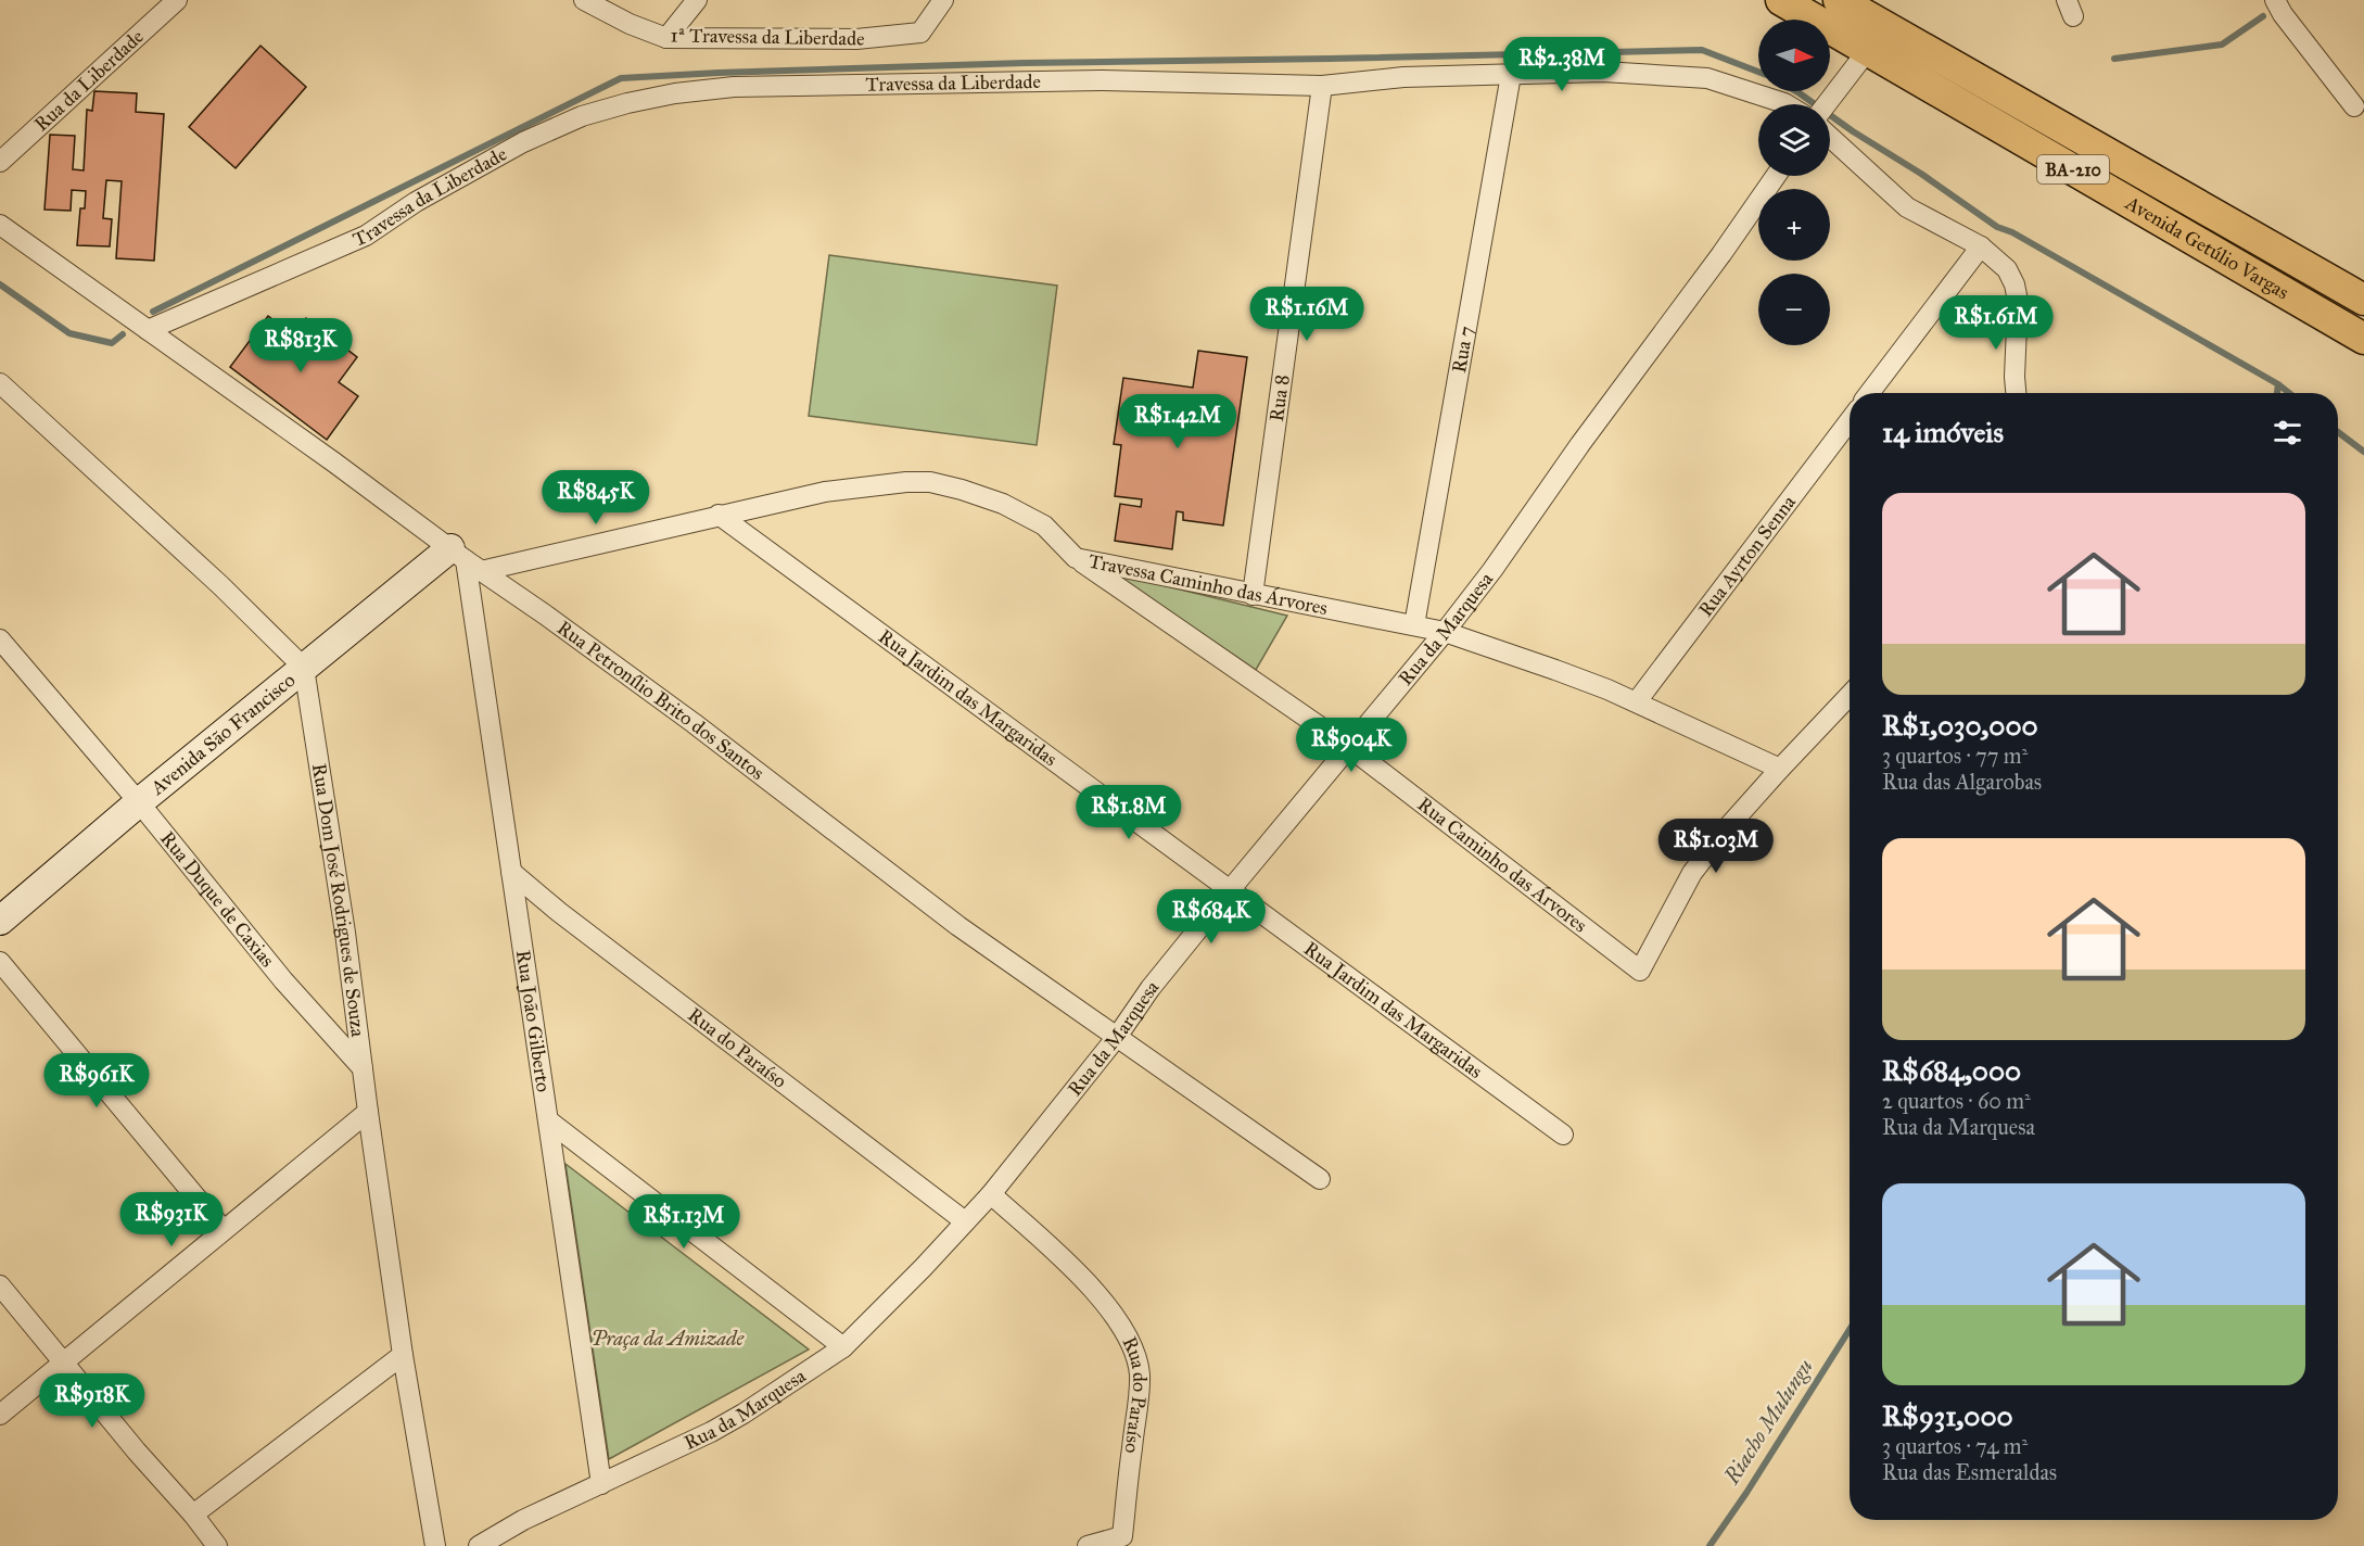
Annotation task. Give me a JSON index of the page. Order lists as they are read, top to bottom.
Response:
{
  "streets": {
    "main road": ["BA-210", "Avenida Getúlio Vargas"],
    "street": [
      "1ª Travessa da Liberdade",
      "Rua da Liberdade",
      "Travessa da Liberdade",
      "Rua 7",
      "Rua 8",
      "Rua Ayrton Senna",
      "Travessa Caminho das Árvores",
      "Rua da Marquesa",
      "Rua Jardim das Margaridas",
      "Rua Petronílio Brito dos Santos",
      "Avenida São Francisco",
      "Rua Caminho das Árvores",
      "Rua Duque de Caxias",
      "Rua Dom José Rodrigues de Souza",
      "Rua João Gilberto",
      "Rua do Paraíso"
    ]
  },
  "crossings": [
    ["Travessa da Liberdade", "Rua 7"],
    ["Travessa da Liberdade", "Rua 8"],
    ["Travessa da Liberdade", "Rua Petronílio Brito dos Santos"],
    ["Rua 7", "Travessa Caminho das Árvores"],
    ["Rua 8", "Travessa Caminho das Árvores"],
    ["Rua Ayrton Senna", "Travessa Caminho das Árvores"],
    ["Travessa Caminho das Árvores", "Rua da Marquesa"],
    ["Travessa Caminho das Árvores", "Rua Jardim das Margaridas"],
    ["Travessa Caminho das Árvores", "Rua Petronílio Brito dos Santos"],
    ["Travessa Caminho das Árvores", "Avenida São Francisco"],
    ["Travessa Caminho das Árvores", "Rua Caminho das Árvores"],
    ["Travessa Caminho das Árvores", "Rua João Gilberto"],
    ["Rua da Marquesa", "Rua Jardim das Margaridas"],
    ["Rua da Marquesa", "Rua Petronílio Brito dos Santos"],
    ["Rua da Marquesa", "Rua Caminho das Árvores"],
    ["Rua da Marquesa", "Rua João Gilberto"],
    ["Rua da Marquesa", "Rua do Paraíso"],
    ["Rua Petronílio Brito dos Santos", "Avenida São Francisco"],
    ["Rua Petronílio Brito dos Santos", "Rua João Gilberto"],
    ["Avenida São Francisco", "Rua Duque de Caxias"],
    ["Avenida São Francisco", "Rua Dom José Rodrigues de Souza"],
    ["Avenida São Francisco", "Rua João Gilberto"],
    ["Rua Duque de Caxias", "Rua Dom José Rodrigues de Souza"],
    ["Rua João Gilberto", "Rua do Paraíso"]
  ],
  "water": ["Riacho Mulungu"],
  "parks": ["Praça da Amizade"],
  "north": "right",
  "page": {
    "map_buttons": ["+", "−"],
    "price": [
      "R$2.38M",
      "R$1.16M",
      "R$1.61M",
      "R$813K",
      "R$1.42M",
      "R$845K",
      "R$904K",
      "R$1.8M",
      "R$1.03M",
      "R$684K",
      "R$961K",
      "R$931K",
      "R$1.13M",
      "R$918K"
    ],
    "heading": "14 imóveis",
    "list": [
      {
        "name": "R$1,030,000",
        "note": "3 quartos · 77 m² · Rua das Algarobas"
      },
      {
        "name": "R$684,000",
        "note": "2 quartos · 60 m² · Rua da Marquesa"
      },
      {
        "name": "R$931,000",
        "note": "3 quartos · 74 m² · Rua das Esmeraldas"
      }
    ]
  }
}
